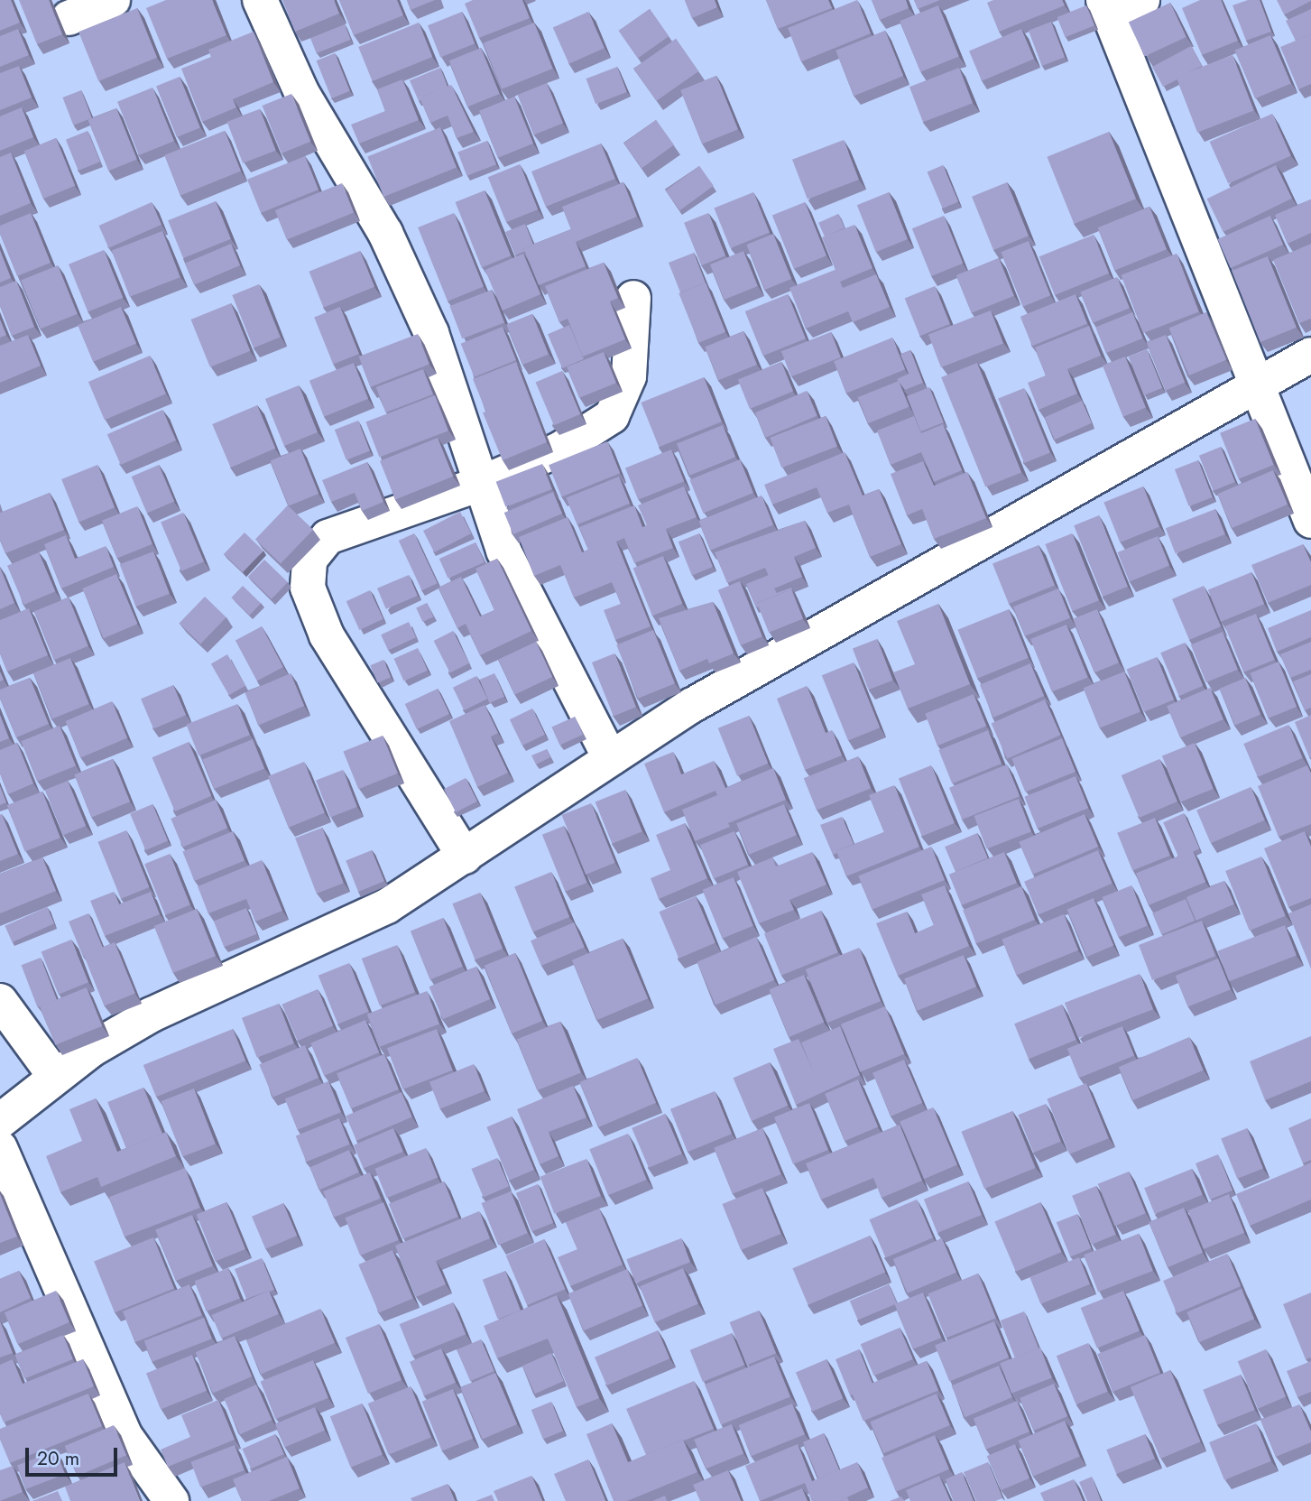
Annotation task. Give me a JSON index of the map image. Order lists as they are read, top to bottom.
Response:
{
  "scale_bar": "20 m"
}
